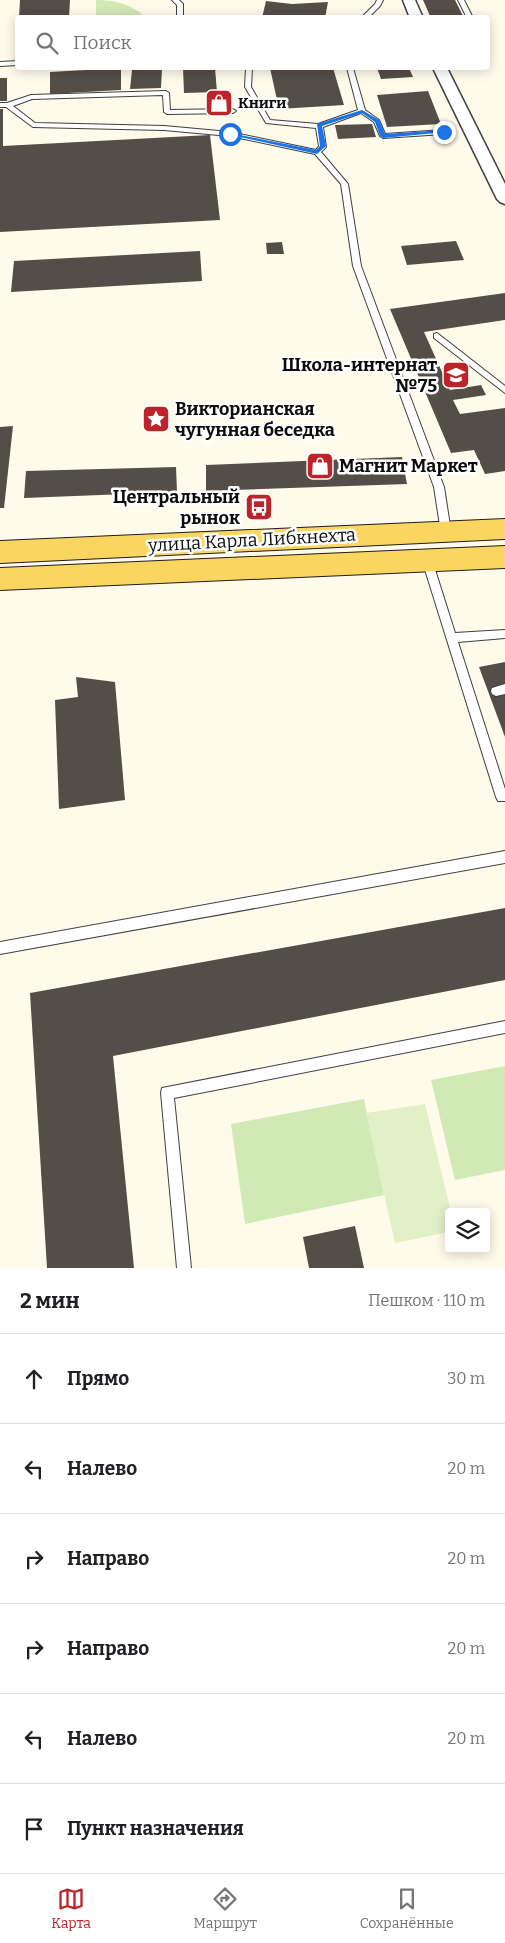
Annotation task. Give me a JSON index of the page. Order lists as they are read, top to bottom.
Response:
{
  "streets": {
    "main road": ["улица Карла Либкнехта"]
  },
  "places": {
    "shop": ["Книги", "Магнит Маркет"],
    "school or university": ["Школа-интернат №75"],
    "place": ["Викторианская чугунная беседка"],
    "bus stop": ["Центральный рынок"]
  },
  "page": {
    "search": "Поиск",
    "heading": ["2 мин", "Пешком · 110 m"],
    "list": [
      ["Прямо", "30 m"],
      ["Налево", "20 m"],
      ["Направо", "20 m"],
      ["Направо", "20 m"],
      ["Налево", "20 m"],
      "Пункт назначения"
    ],
    "nav": ["Карта", "Маршрут", "Сохранённые"]
  }
}
